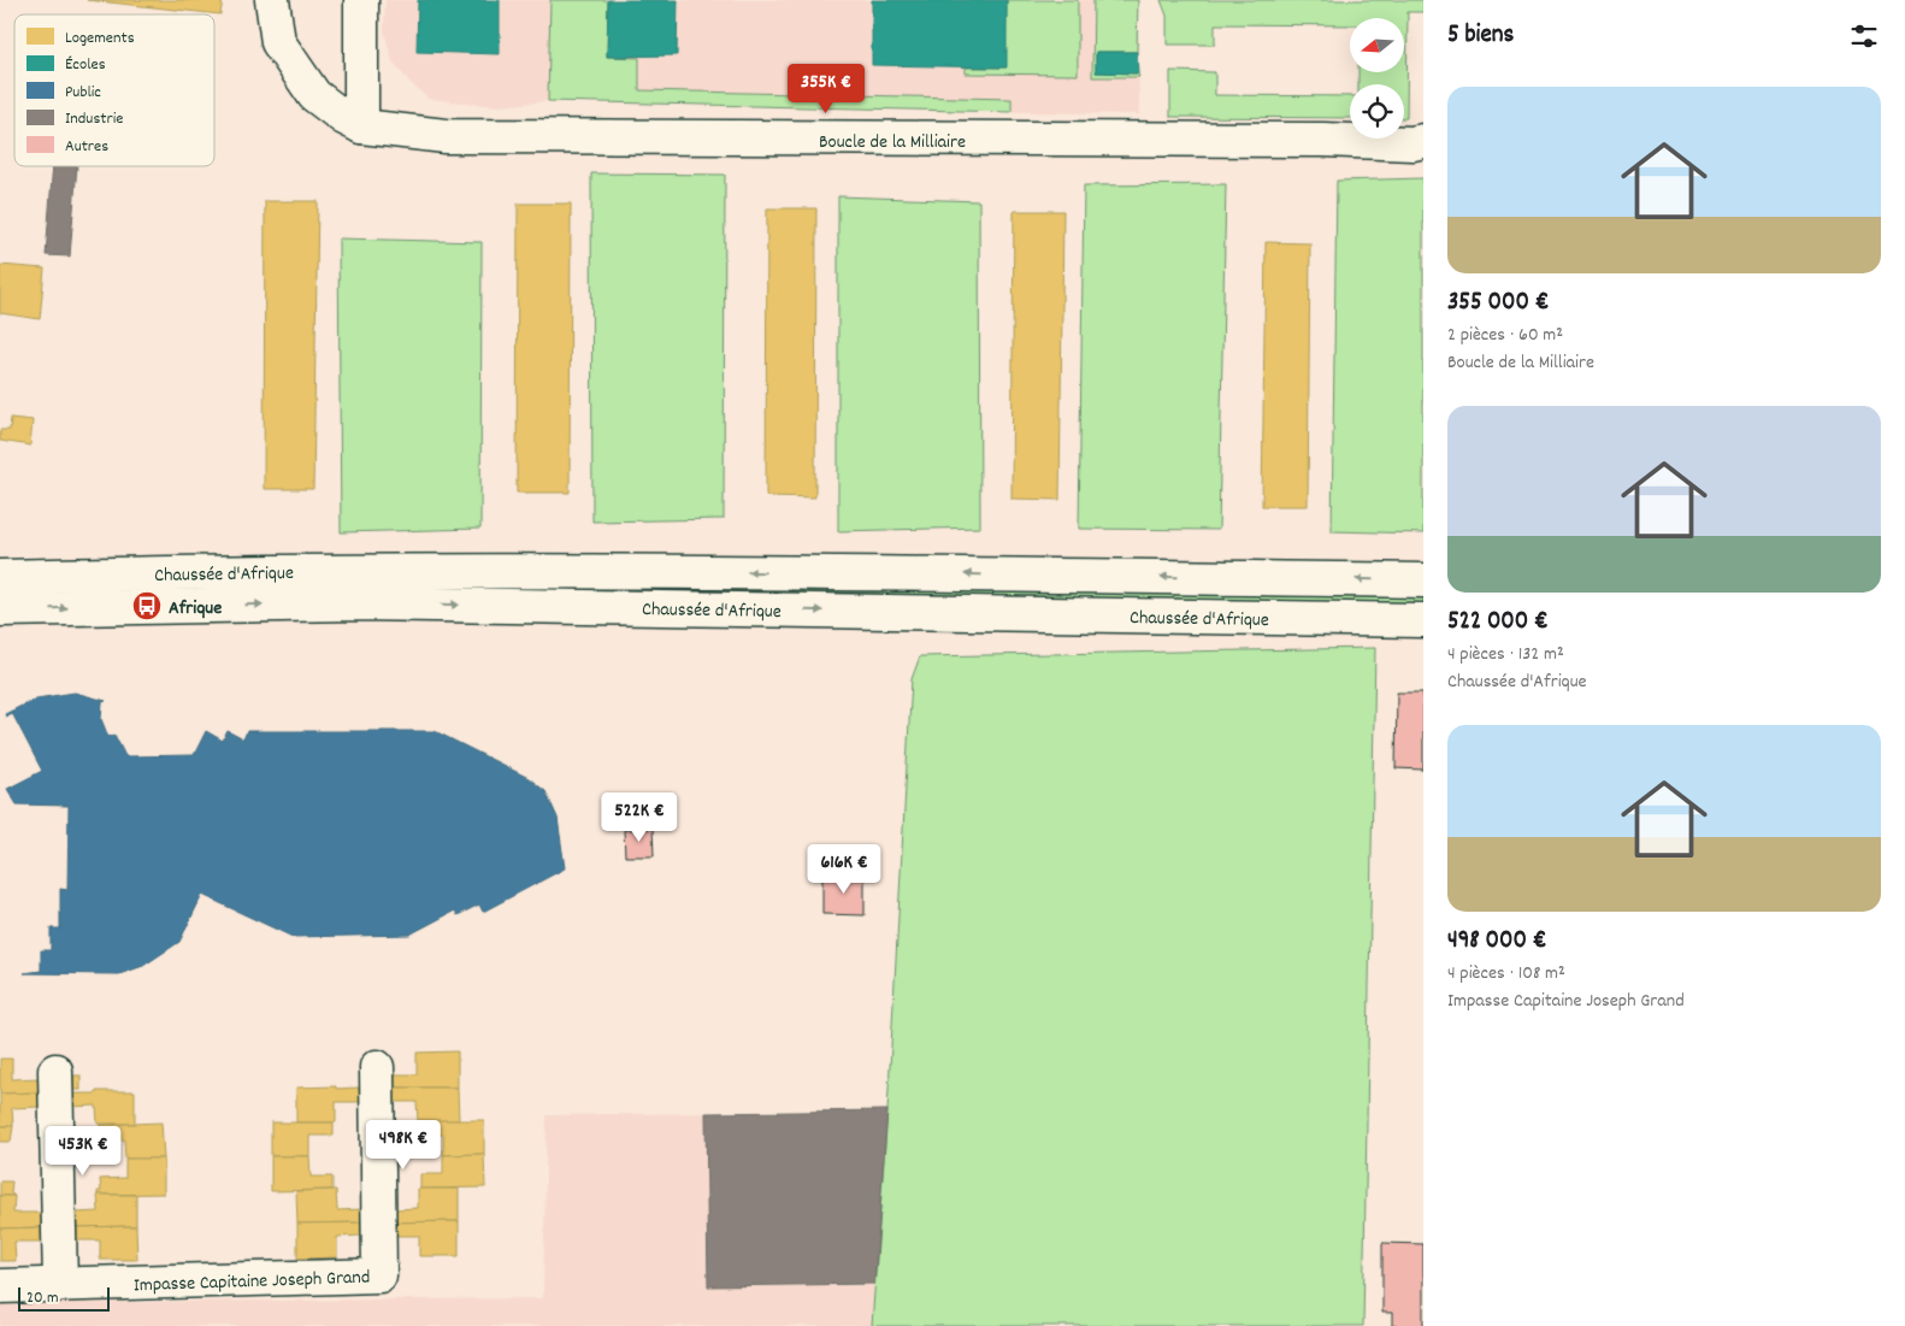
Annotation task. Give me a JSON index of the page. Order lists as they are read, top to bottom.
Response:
{
  "streets": {
    "main road": ["Boucle de la Milliaire", "Chaussée d'Afrique", "Impasse Capitaine Joseph Grand"]
  },
  "places": {
    "bus stop": ["Afrique"]
  },
  "legend": [
    "Logements",
    "Écoles",
    "Public",
    "Industrie",
    "Autres"
  ],
  "scale_bar": "20 m",
  "north": "left",
  "page": {
    "heading": "5 biens",
    "price": [
      "355K €",
      "522K €",
      "616K €",
      "498K €",
      "453K €"
    ],
    "list": [
      {
        "name": "355 000 €",
        "note": "2 pièces · 60 m² · Boucle de la Milliaire"
      },
      {
        "name": "522 000 €",
        "note": "4 pièces · 132 m² · Chaussée d'Afrique"
      },
      {
        "name": "498 000 €",
        "note": "4 pièces · 108 m² · Impasse Capitaine Joseph Grand"
      }
    ],
    "scale": "20 m"
  }
}
